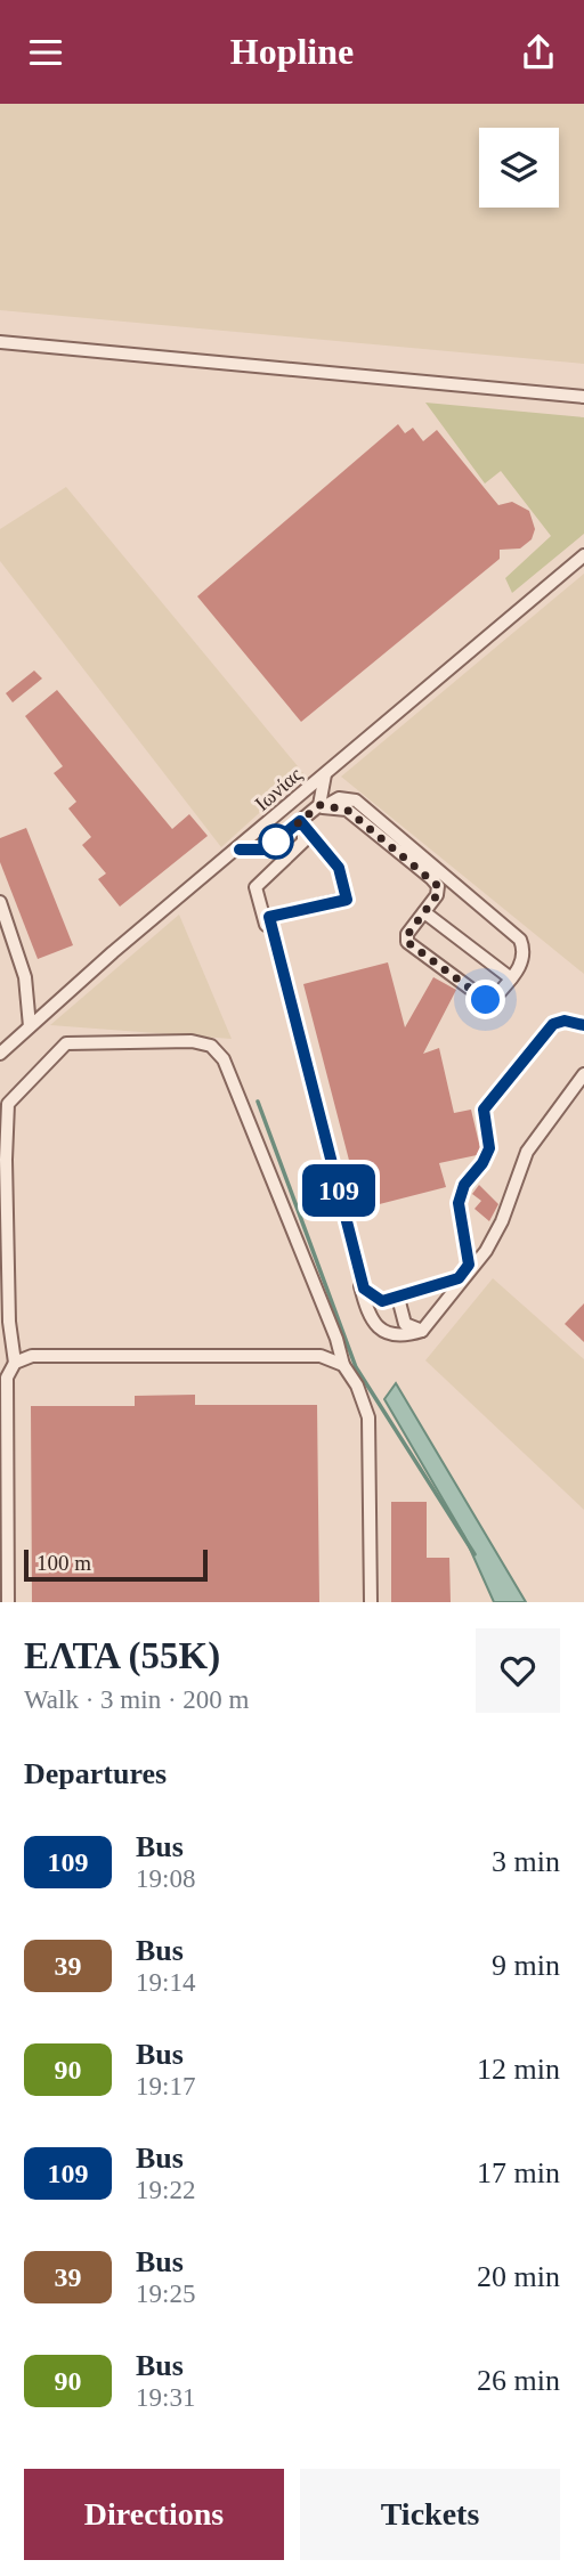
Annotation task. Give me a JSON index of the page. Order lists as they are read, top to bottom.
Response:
{
  "streets": {
    "street": ["Ιωνίας"]
  },
  "lines": ["bus line 109"],
  "scale_bar": "100 m",
  "page": {
    "header": "Hopline",
    "on_map": "109",
    "scale": "100 m",
    "heading": [
      ["ΕΛΤΑ (55Κ)", "Walk · 3 min · 200 m"],
      "Departures"
    ],
    "list": [
      {
        "mark": "109",
        "name": "Bus",
        "note": "19:08",
        "value": "3 min"
      },
      {
        "mark": "39",
        "name": "Bus",
        "note": "19:14",
        "value": "9 min"
      },
      {
        "mark": "90",
        "name": "Bus",
        "note": "19:17",
        "value": "12 min"
      },
      {
        "mark": "109",
        "name": "Bus",
        "note": "19:22",
        "value": "17 min"
      },
      {
        "mark": "39",
        "name": "Bus",
        "note": "19:25",
        "value": "20 min"
      },
      {
        "mark": "90",
        "name": "Bus",
        "note": "19:31",
        "value": "26 min"
      }
    ],
    "buttons": ["Directions", "Tickets"]
  }
}
